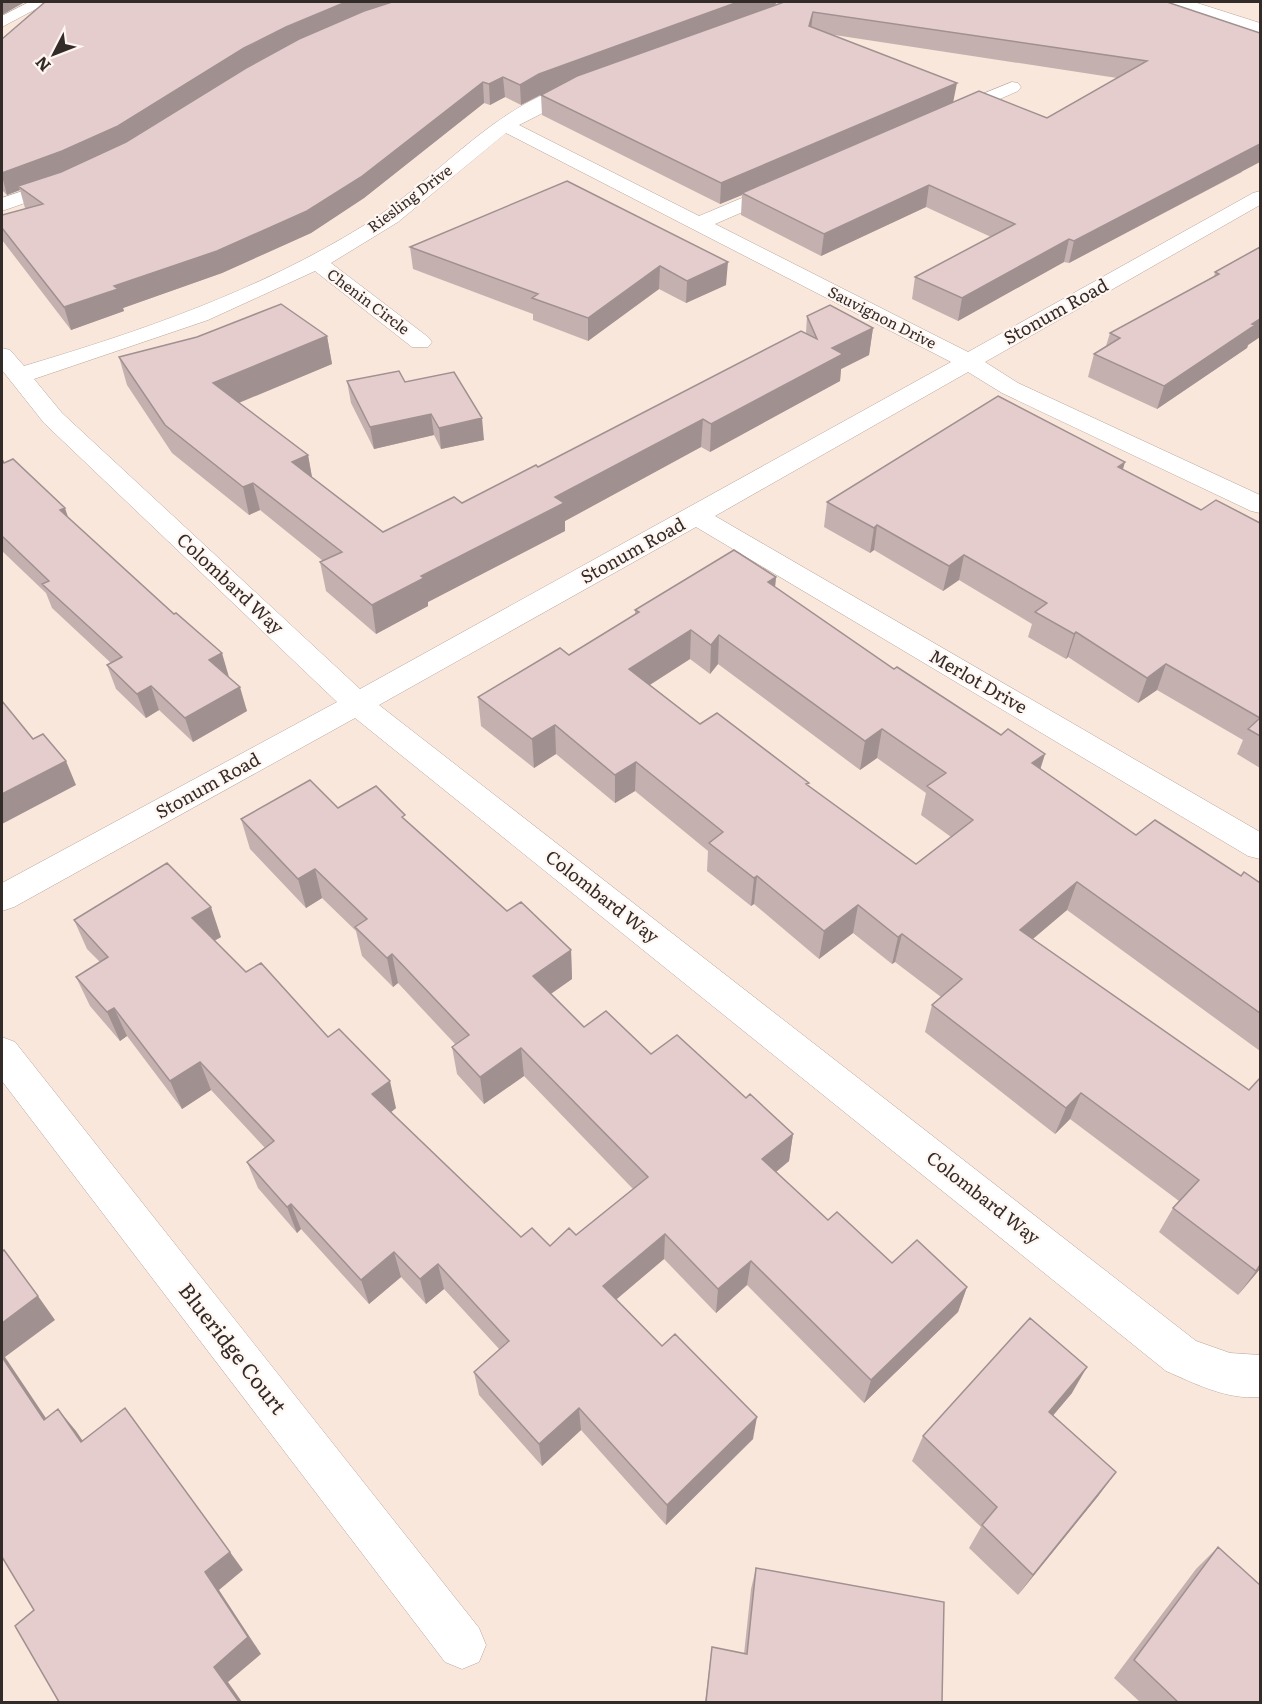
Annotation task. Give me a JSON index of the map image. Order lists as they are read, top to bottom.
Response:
{
  "streets": {
    "street": [
      "Riesling Drive",
      "Chenin Circle",
      "Stonum Road",
      "Sauvignon Drive",
      "Colombard Way",
      "Merlot Drive",
      "Blueridge Court"
    ]
  },
  "crossings": [
    ["Riesling Drive", "Chenin Circle"],
    ["Riesling Drive", "Sauvignon Drive"],
    ["Riesling Drive", "Colombard Way"],
    ["Stonum Road", "Sauvignon Drive"],
    ["Stonum Road", "Colombard Way"],
    ["Stonum Road", "Merlot Drive"]
  ],
  "north": "bottom left"
}
